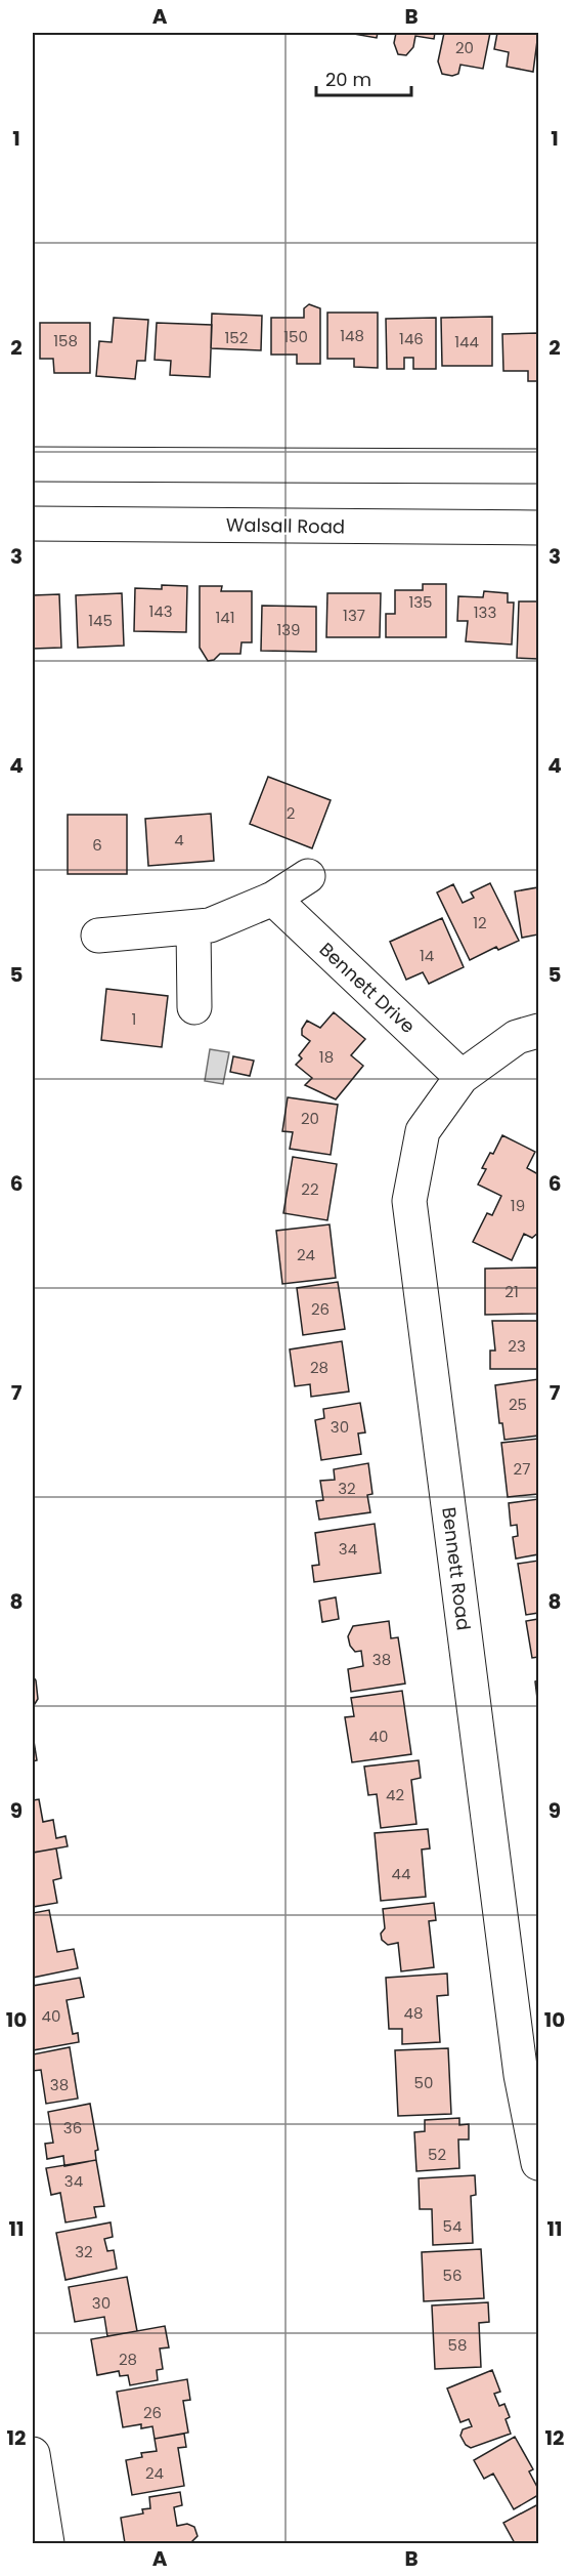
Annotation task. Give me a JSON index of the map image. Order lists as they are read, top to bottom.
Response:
{
  "streets": {
    "street": ["Walsall Road", "Bennett Drive", "Bennett Road"]
  },
  "crossings": [
    ["Bennett Drive", "Bennett Road"]
  ],
  "house_numbers": [
    "20",
    "148",
    "150",
    "152",
    "146",
    "158",
    "144",
    "135",
    "143",
    "133",
    "137",
    "141",
    "145",
    "139",
    "2",
    "4",
    "6",
    "12",
    "14",
    "1",
    "18",
    "20",
    "22",
    "19",
    "24",
    "21",
    "26",
    "23",
    "28",
    "25",
    "30",
    "27",
    "32",
    "34",
    "38",
    "40",
    "42",
    "44",
    "48",
    "40",
    "50",
    "38",
    "36",
    "52",
    "34",
    "54",
    "32",
    "56",
    "30",
    "58",
    "28",
    "26",
    "24"
  ],
  "scale_bar": "20 m",
  "grid": {
    "columns": ["A", "B"],
    "rows": [
      "1",
      "2",
      "3",
      "4",
      "5",
      "6",
      "7",
      "8",
      "9",
      "10",
      "11",
      "12"
    ]
  }
}
